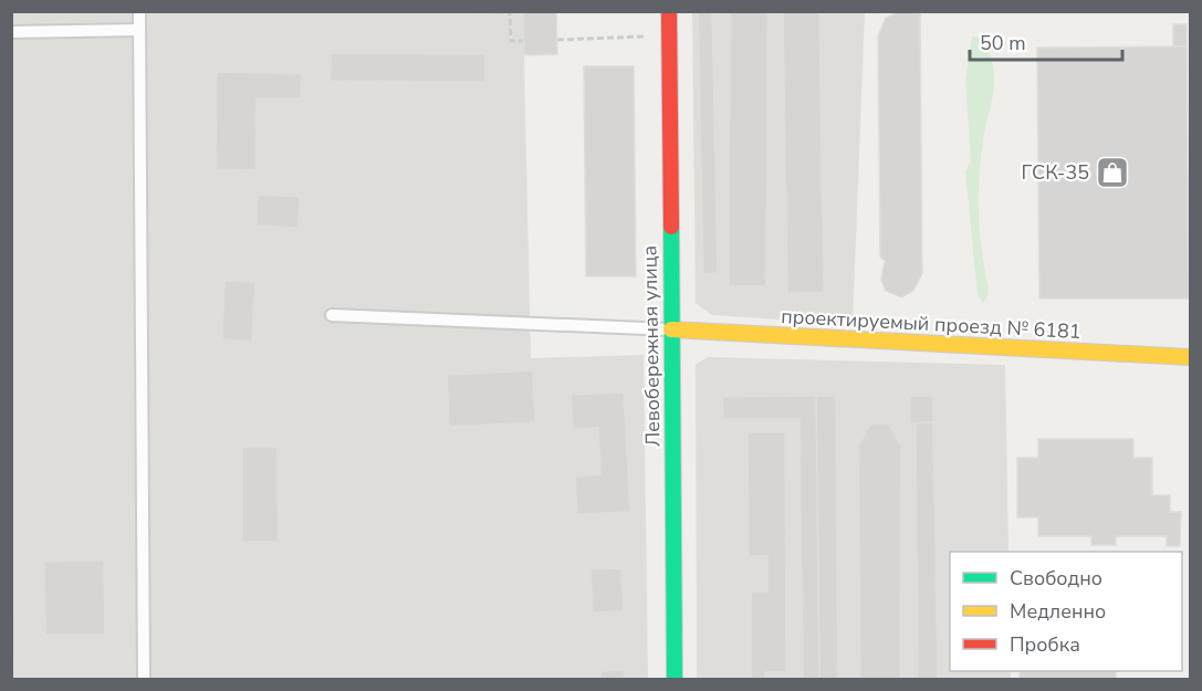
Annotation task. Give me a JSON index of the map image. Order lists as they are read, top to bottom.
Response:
{
  "streets": {
    "street": ["проектируемый проезд № 6181", "Левобережная улица"]
  },
  "crossings": [
    ["проектируемый проезд № 6181", "Левобережная улица"]
  ],
  "places": {
    "shop": ["ГСК-35"]
  },
  "legend": ["Свободно", "Медленно", "Пробка"],
  "scale_bar": "50 m"
}
